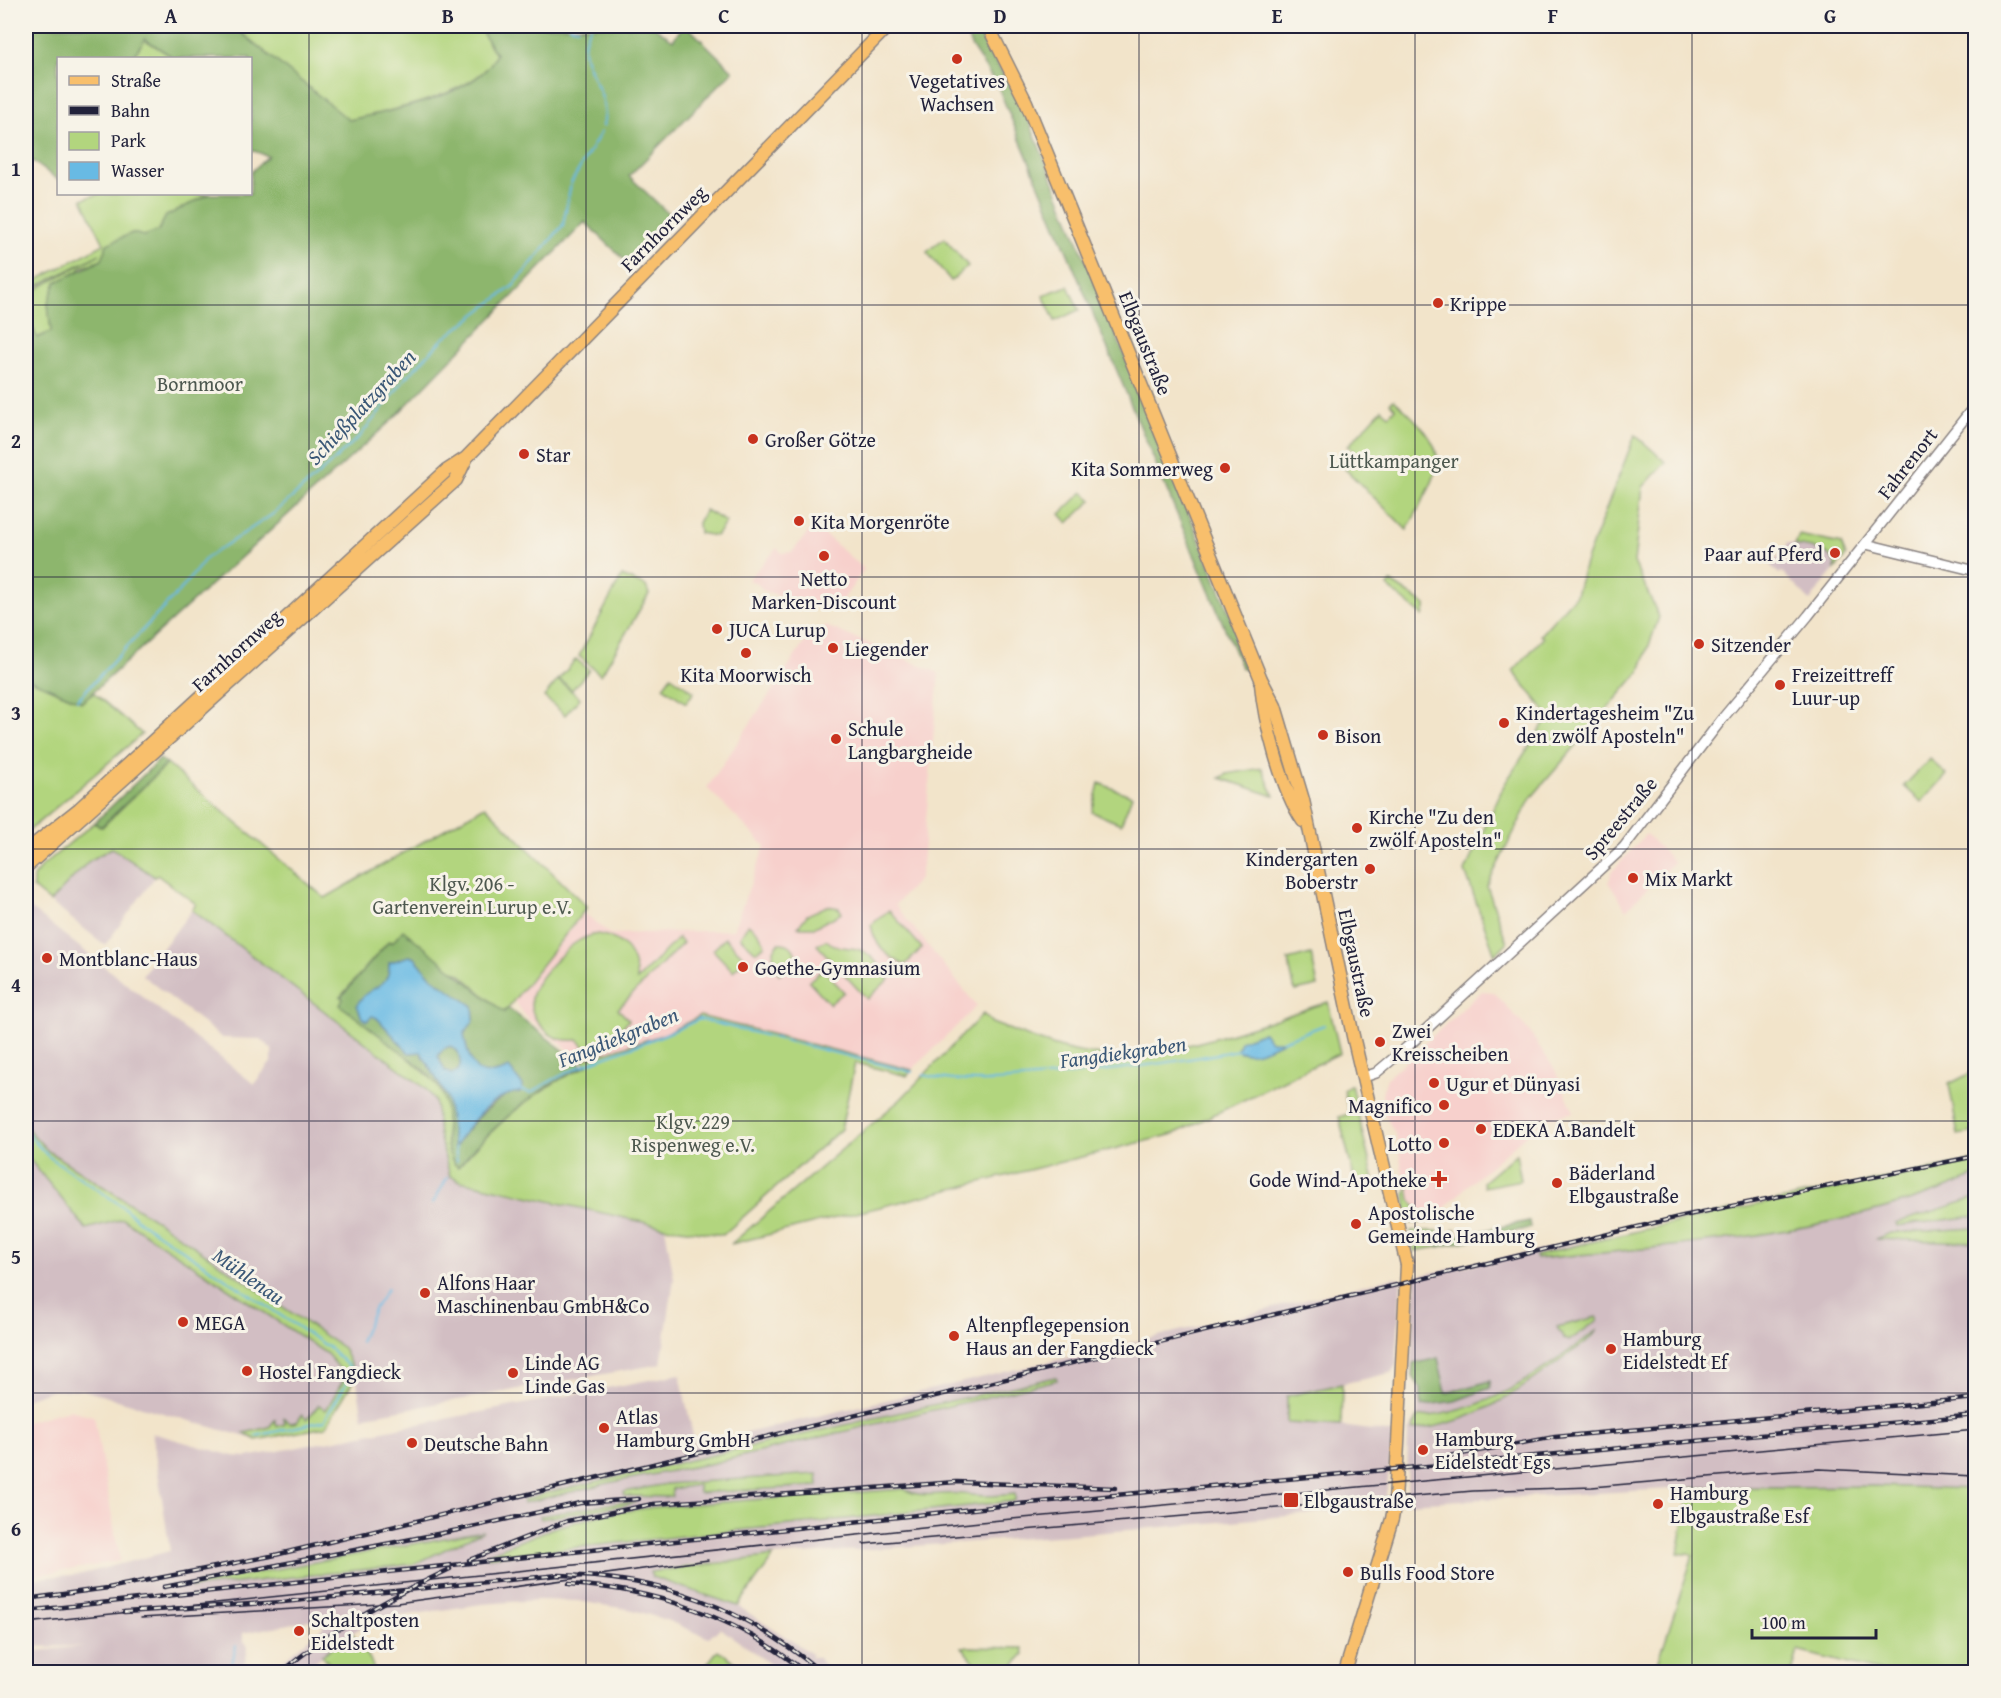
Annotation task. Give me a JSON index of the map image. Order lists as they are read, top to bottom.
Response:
{
  "streets": {
    "main road": ["Farnhornweg", "Elbgaustraße"],
    "street": ["Fahrenort", "Spreestraße"]
  },
  "crossings": [
    ["Elbgaustraße", "Spreestraße"],
    ["Fahrenort", "Spreestraße"]
  ],
  "water": ["Schießplatzgraben", "Fangdiekgraben", "Mühlenau"],
  "parks": [
    "Bornmoor",
    "Lüttkampanger",
    "Klgv. 206 - Gartenverein Lurup e.V.",
    "Klgv. 229 Rispenweg e.V."
  ],
  "places": {
    "other": [
      "Vegetatives Wachsen",
      "Krippe",
      "Großer Götze",
      "Star",
      "Kita Sommerweg",
      "Kita Morgenröte",
      "Paar auf Pferd",
      "Netto Marken-Discount",
      "JUCA Lurup",
      "Sitzender",
      "Liegender",
      "Kita Moorwisch",
      "Freizeittreff Luur-up",
      "Kindertagesheim \"Zu den zwölf Aposteln\"",
      "Bison",
      "Schule Langbargheide",
      "Kirche \"Zu den zwölf Aposteln\"",
      "Kindergarten Boberstr",
      "Mix Markt",
      "Montblanc-Haus",
      "Goethe-Gymnasium",
      "Zwei Kreisscheiben",
      "Ugur et Dünyasi",
      "Magnifico",
      "EDEKA A.Bandelt",
      "Lotto",
      "Bäderland Elbgaustraße",
      "Apostolische Gemeinde Hamburg",
      "Alfons Haar Maschinenbau GmbH&Co",
      "MEGA",
      "Altenpflegepension Haus an der Fangdieck",
      "Hamburg Eidelstedt Ef",
      "Hostel Fangdieck",
      "Linde AG Linde Gas",
      "Atlas Hamburg GmbH",
      "Deutsche Bahn",
      "Hamburg Eidelstedt Egs",
      "Hamburg Elbgaustraße Esf",
      "Bulls Food Store",
      "Schaltposten Eidelstedt"
    ],
    "health": ["Gode Wind-Apotheke"],
    "transit": ["Elbgaustraße"]
  },
  "legend": [
    "Straße",
    "Bahn",
    "Park",
    "Wasser"
  ],
  "scale_bar": "100 m",
  "grid": {
    "columns": [
      "A",
      "B",
      "C",
      "D",
      "E",
      "F",
      "G"
    ],
    "rows": [
      "1",
      "2",
      "3",
      "4",
      "5",
      "6"
    ]
  }
}
